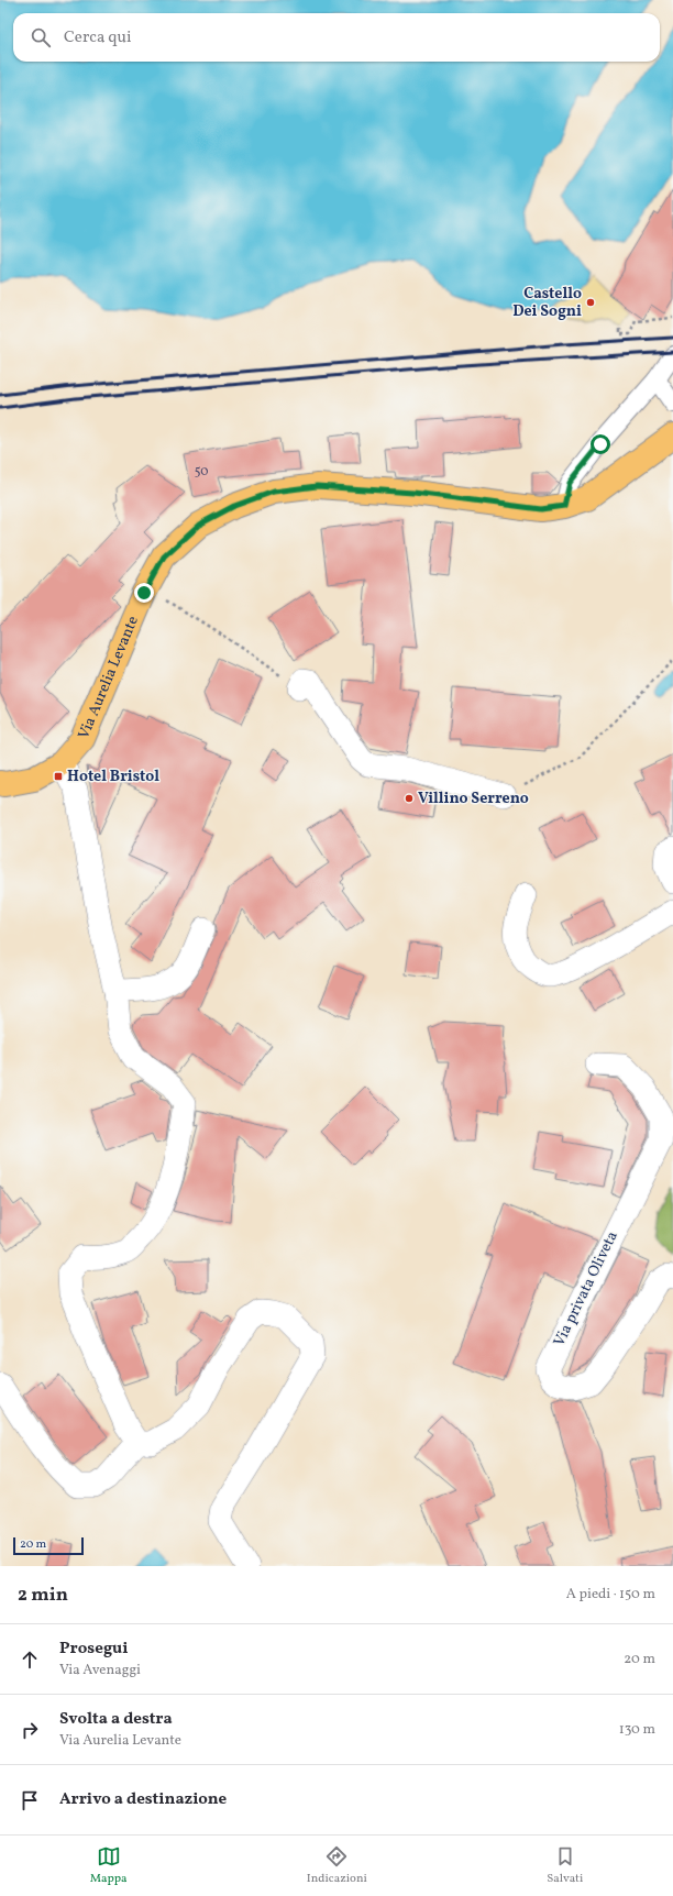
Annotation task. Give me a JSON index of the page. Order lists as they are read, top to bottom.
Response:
{
  "streets": {
    "main road": ["Via Aurelia Levante"],
    "street": ["Via privata Oliveta"]
  },
  "places": {
    "other": ["Castello Dei Sogni", "Villino Serreno"],
    "transit": ["Hotel Bristol"]
  },
  "house_numbers": ["50"],
  "scale_bar": "20 m",
  "page": {
    "search": "Cerca qui",
    "scale": "20 m",
    "heading": ["2 min", "A piedi · 150 m"],
    "list": [
      ["Prosegui", "Via Avenaggi", "20 m"],
      ["Svolta a destra", "Via Aurelia Levante", "130 m"],
      "Arrivo a destinazione"
    ],
    "nav": ["Mappa", "Indicazioni", "Salvati"]
  }
}
